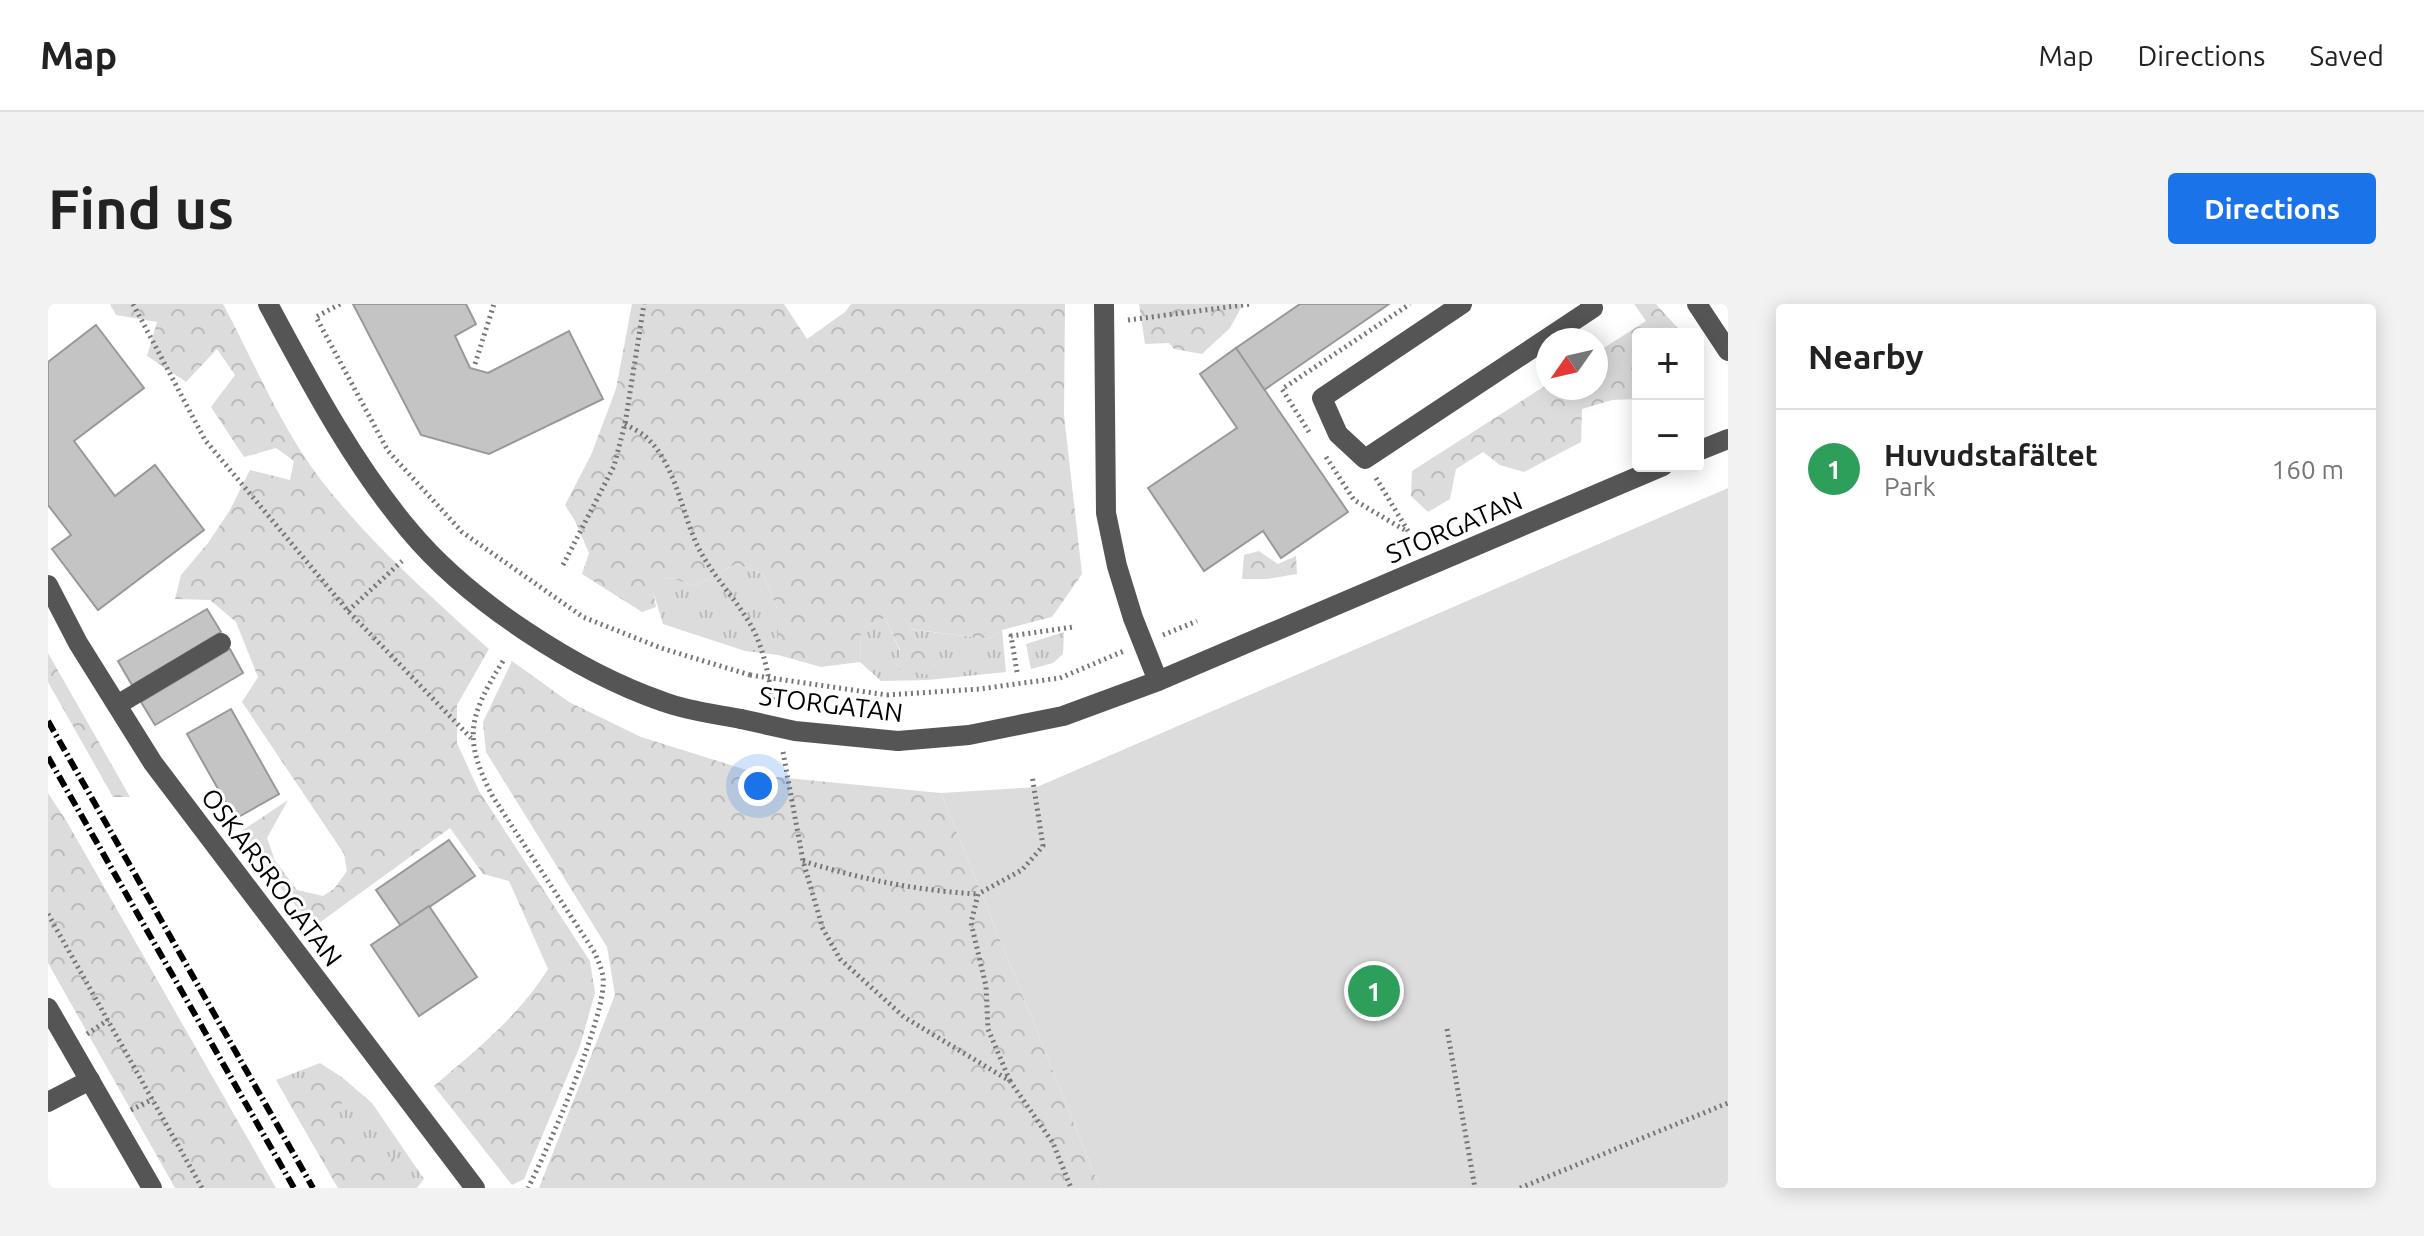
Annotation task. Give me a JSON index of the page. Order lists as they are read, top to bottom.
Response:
{
  "streets": {
    "street": ["STORGATAN", "OSKARSROGATAN"]
  },
  "north": "bottom left",
  "page": {
    "header": "Map",
    "nav": ["Map", "Directions", "Saved"],
    "buttons": "Directions",
    "title": "Find us",
    "heading": "Nearby",
    "map_buttons": ["+", "−"],
    "list": [
      {
        "mark": "1",
        "name": "Huvudstafältet",
        "note": "Park",
        "value": "160 m"
      }
    ],
    "pins": "1"
  }
}
